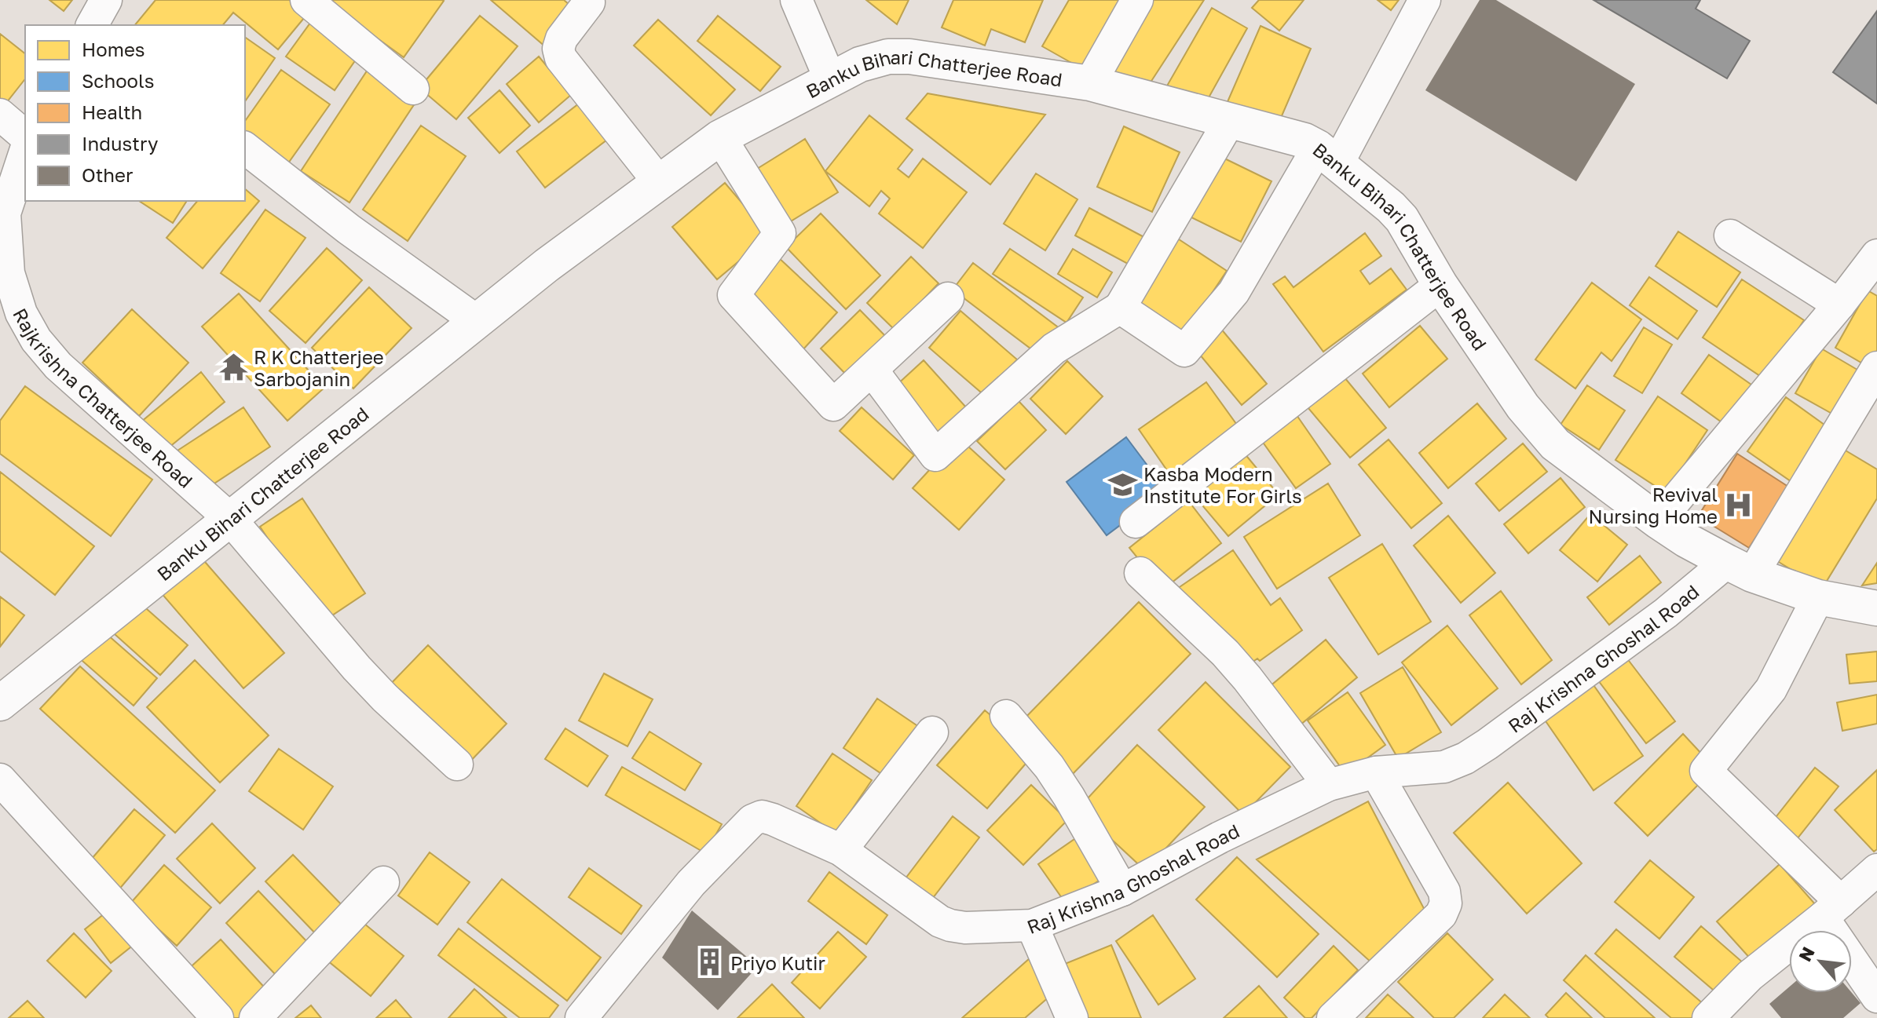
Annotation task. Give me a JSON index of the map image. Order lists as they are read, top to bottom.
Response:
{
  "streets": {
    "main road": ["Banku Bihari Chatterjee Road"],
    "street": ["Rajkrishna Chatterjee Road", "Raj Krishna Ghoshal Road"]
  },
  "crossings": [
    ["Banku Bihari Chatterjee Road", "Rajkrishna Chatterjee Road"],
    ["Banku Bihari Chatterjee Road", "Raj Krishna Ghoshal Road"]
  ],
  "places": {
    "temple": ["R K Chatterjee Sarbojanin"],
    "school or university": ["Kasba Modern Institute For Girls"],
    "hospital": ["Revival Nursing Home"],
    "building": ["Priyo Kutir"]
  },
  "legend": [
    "Homes",
    "Schools",
    "Health",
    "Industry",
    "Other"
  ],
  "north": "top left"
}
